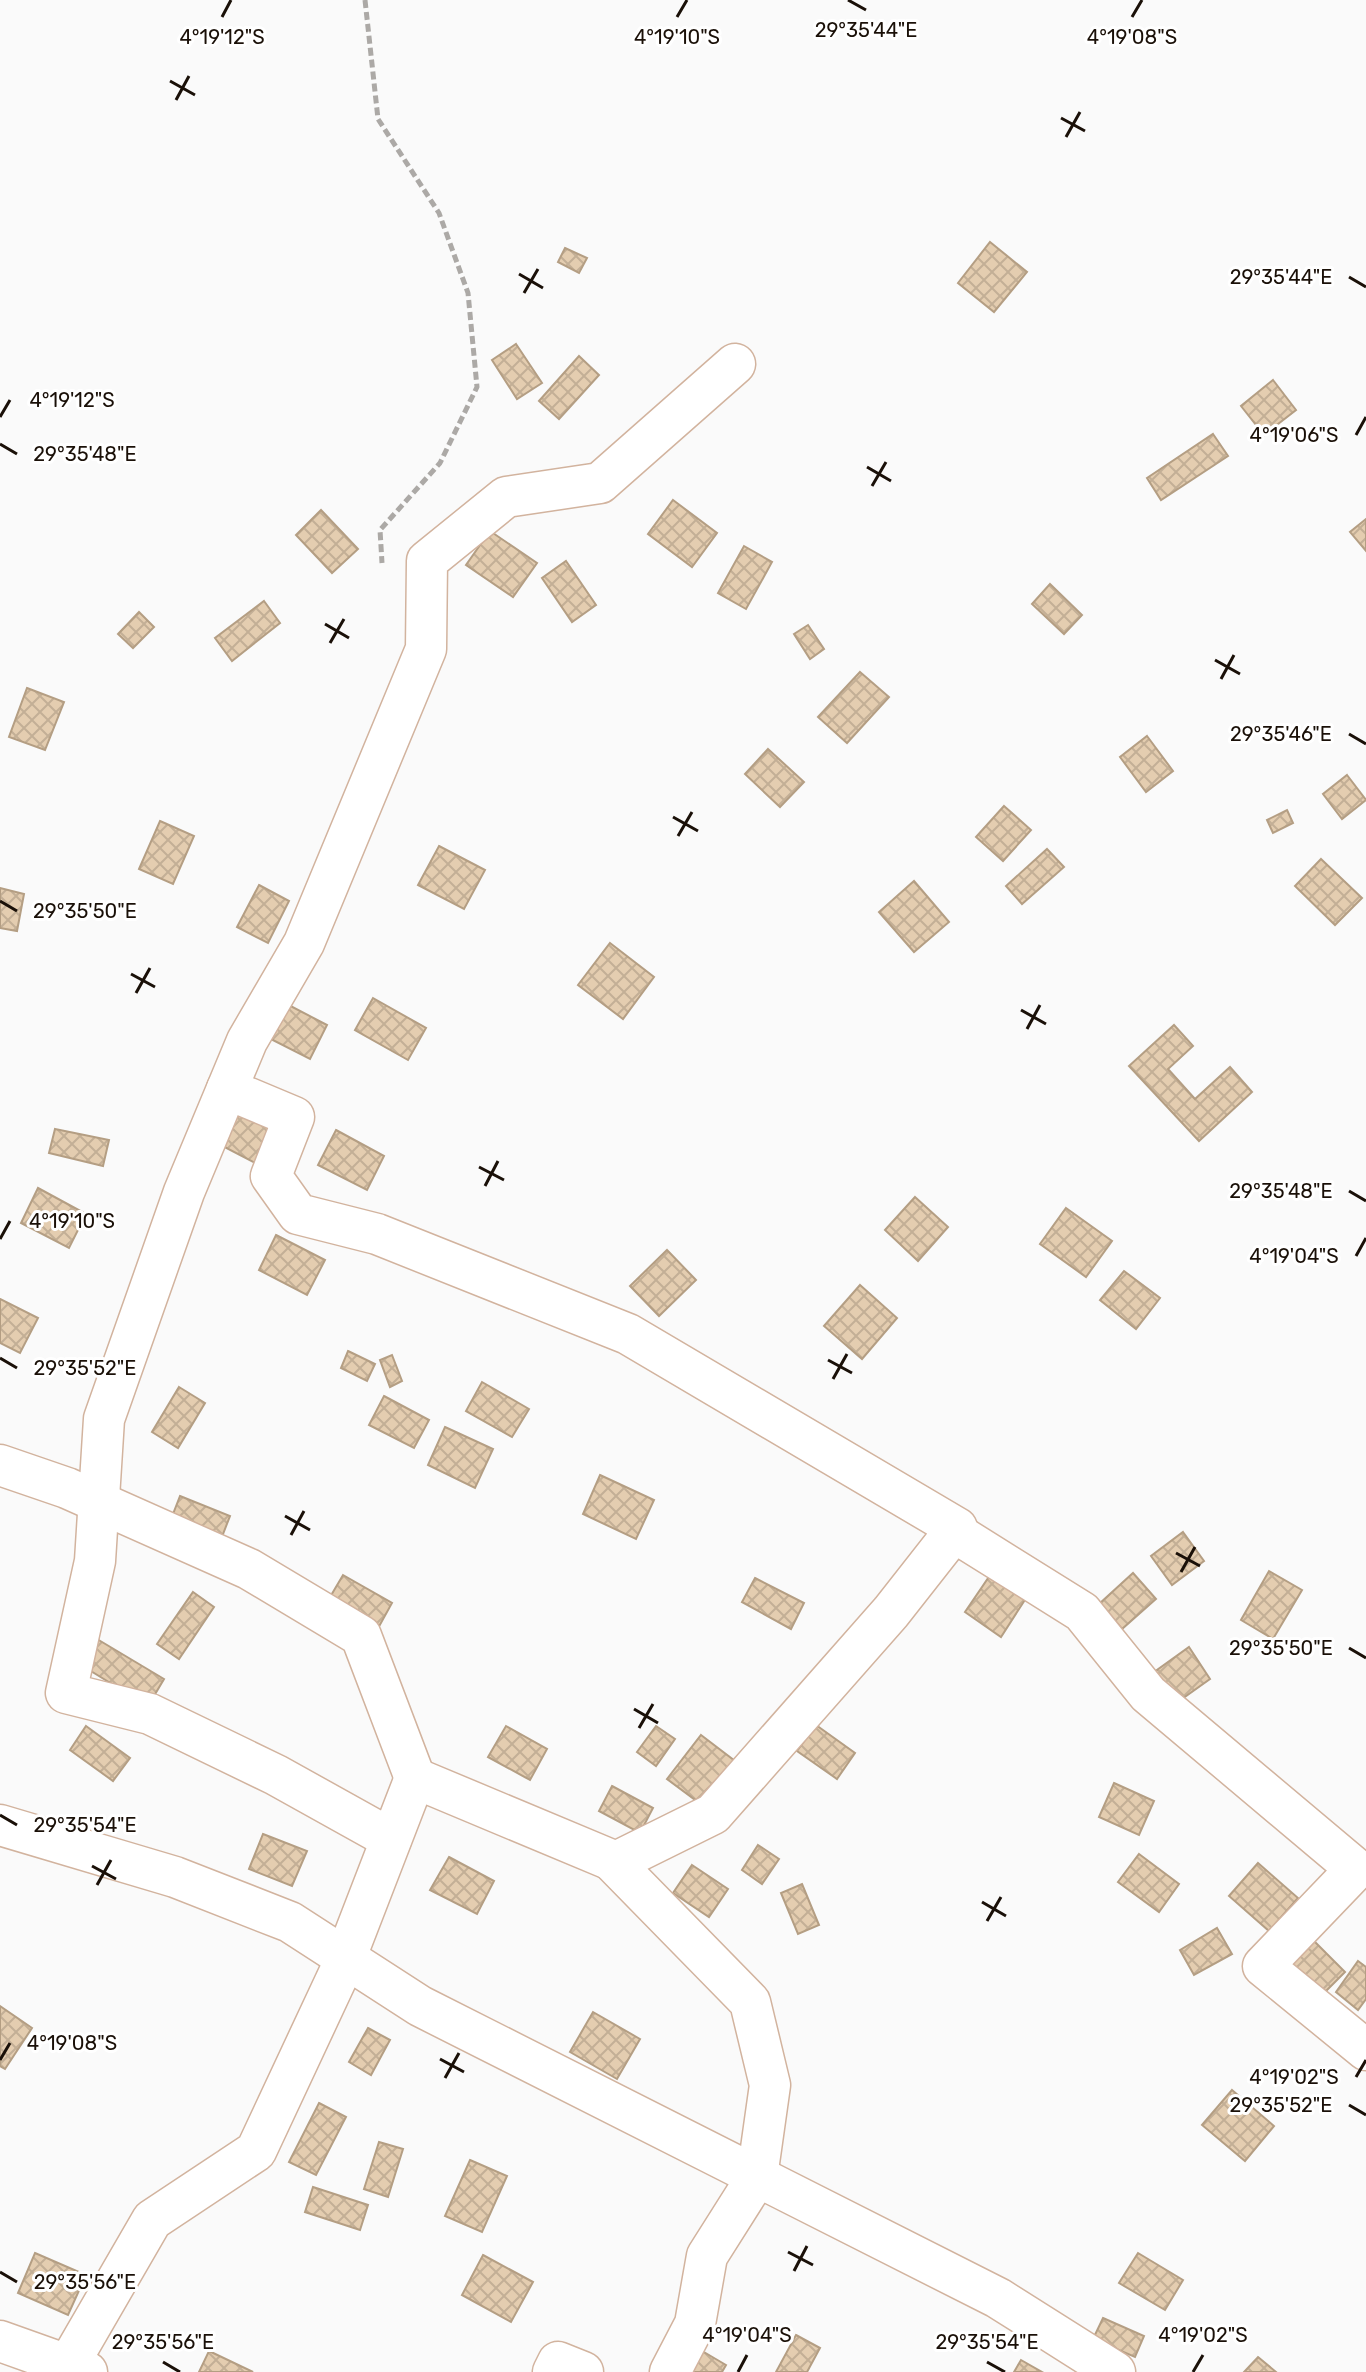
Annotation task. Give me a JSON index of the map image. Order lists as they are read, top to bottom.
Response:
{
  "coordinates": [
    "29°35'44\"E",
    "4°19'12\"S",
    "4°19'10\"S",
    "4°19'08\"S",
    "4°19'06\"S",
    "29°35'48\"E",
    "29°35'46\"E",
    "29°35'50\"E",
    "4°19'04\"S",
    "29°35'52\"E",
    "29°35'54\"E",
    "4°19'02\"S",
    "29°35'56\"E"
  ]
}
